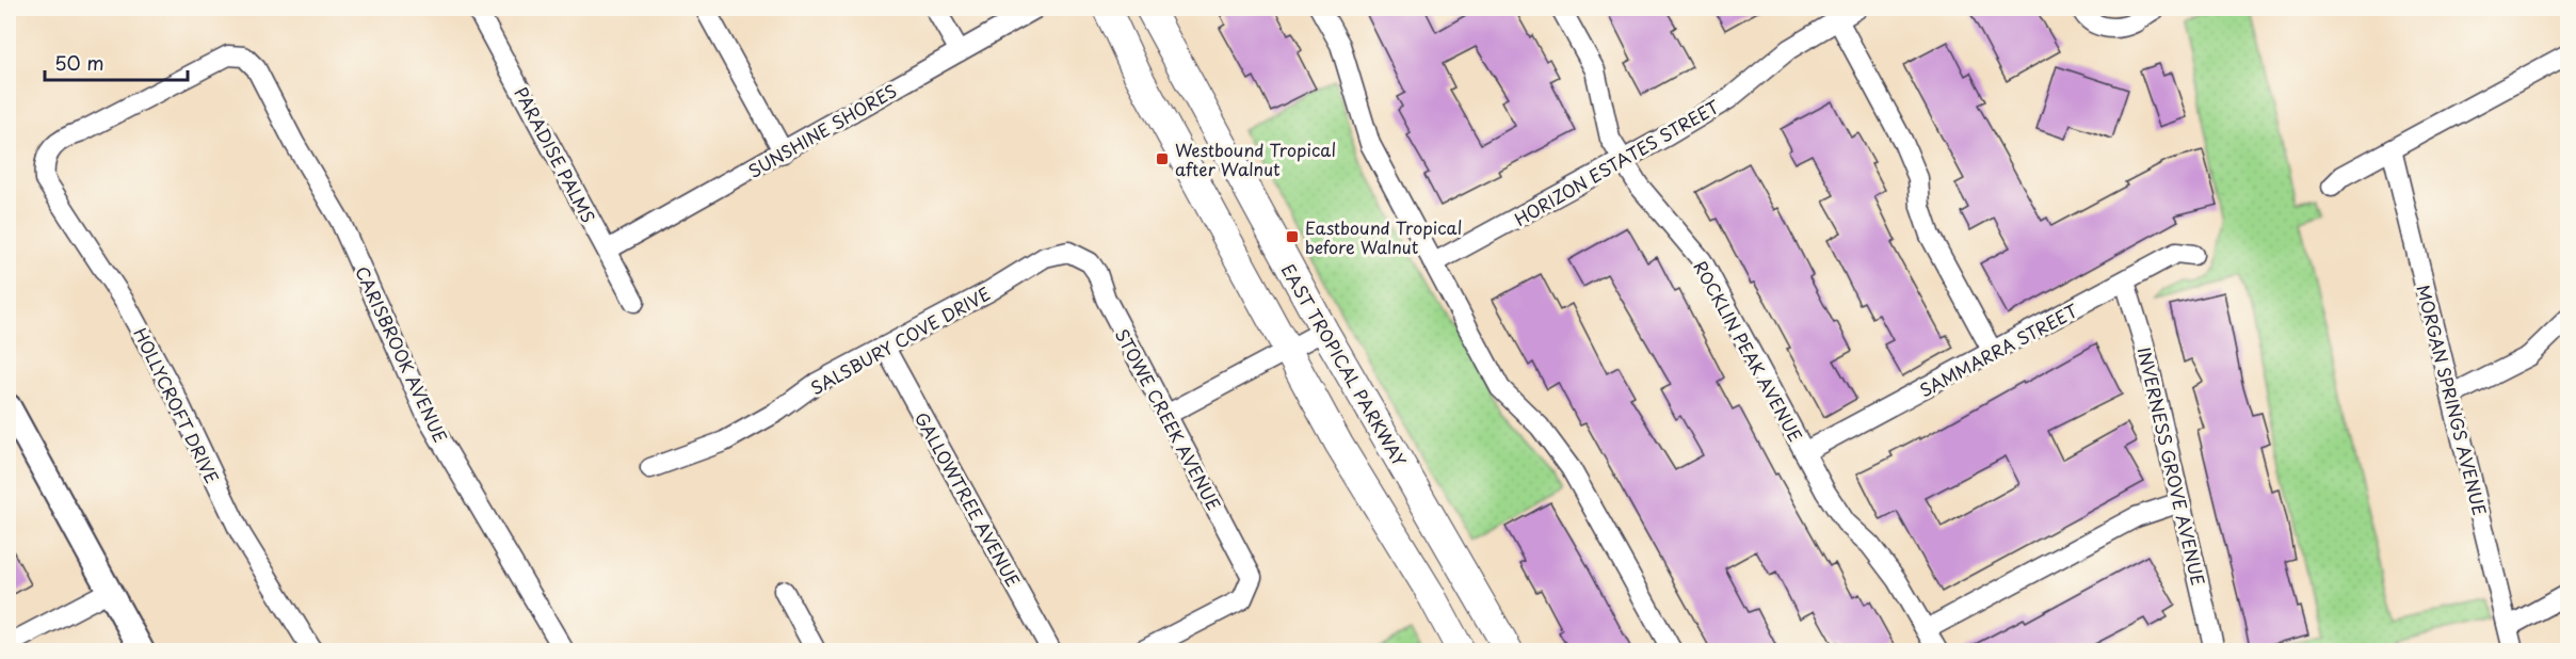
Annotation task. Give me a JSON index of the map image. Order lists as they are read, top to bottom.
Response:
{
  "streets": {
    "main road": ["EAST TROPICAL PARKWAY"],
    "street": [
      "SUNSHINE SHORES",
      "PARADISE PALMS",
      "HORIZON ESTATES STREET",
      "SALSBURY COVE DRIVE",
      "SAMMARRA STREET",
      "ROCKLIN PEAK AVENUE",
      "CARISBROOK AVENUE",
      "MORGAN SPRINGS AVENUE",
      "HOLLYCROFT DRIVE",
      "STOWE CREEK AVENUE",
      "INVERNESS GROVE AVENUE",
      "GALLOWTREE AVENUE"
    ]
  },
  "crossings": [
    ["SUNSHINE SHORES", "PARADISE PALMS"],
    ["HORIZON ESTATES STREET", "ROCKLIN PEAK AVENUE"],
    ["SALSBURY COVE DRIVE", "STOWE CREEK AVENUE"],
    ["SALSBURY COVE DRIVE", "GALLOWTREE AVENUE"],
    ["SAMMARRA STREET", "ROCKLIN PEAK AVENUE"],
    ["SAMMARRA STREET", "INVERNESS GROVE AVENUE"],
    ["CARISBROOK AVENUE", "HOLLYCROFT DRIVE"]
  ],
  "places": {
    "transit": ["Westbound Tropical after Walnut", "Eastbound Tropical before Walnut"]
  },
  "scale_bar": "50 m"
}
